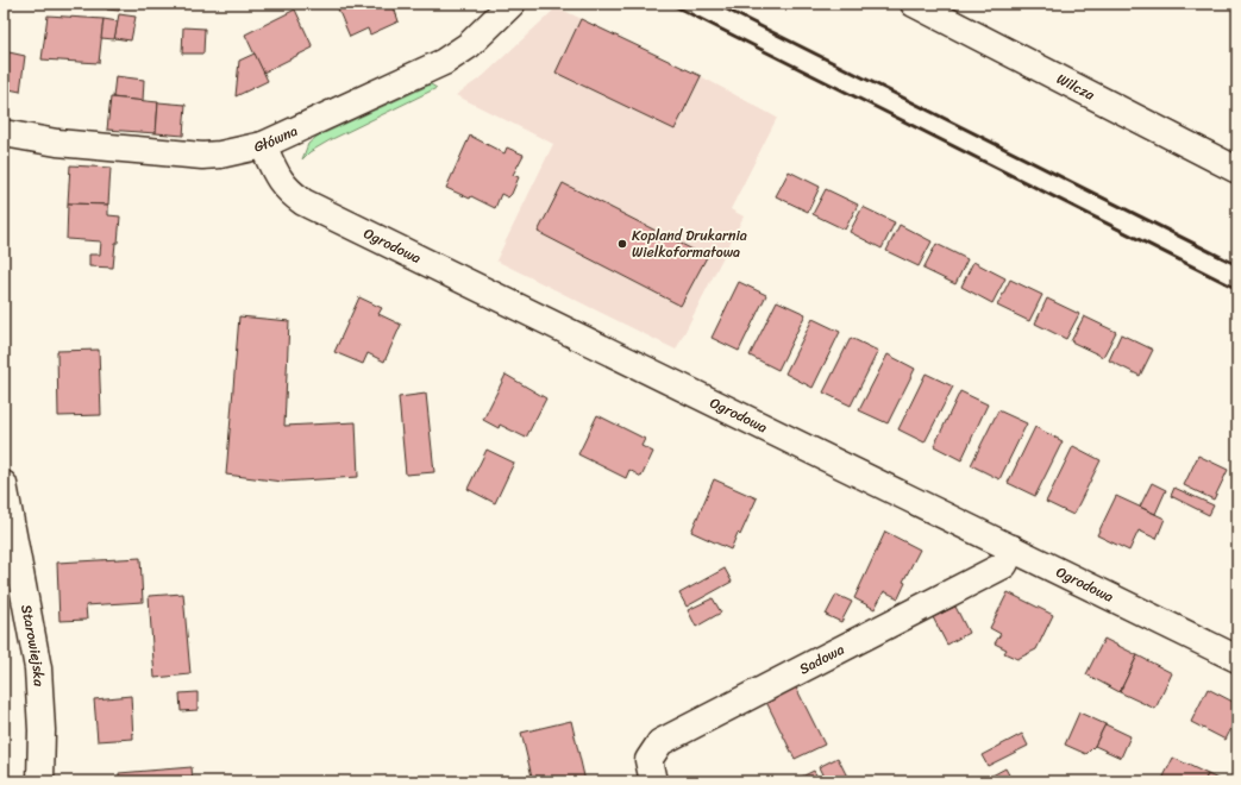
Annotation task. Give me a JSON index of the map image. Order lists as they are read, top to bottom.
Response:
{
  "streets": {
    "street": [
      "Wilcza",
      "Główna",
      "Ogrodowa",
      "Starowiejska",
      "Sadowa"
    ]
  },
  "crossings": [
    ["Główna", "Ogrodowa"],
    ["Ogrodowa", "Sadowa"]
  ],
  "places": ["Kopland Drukarnia Wielkoformatowa"]
}
